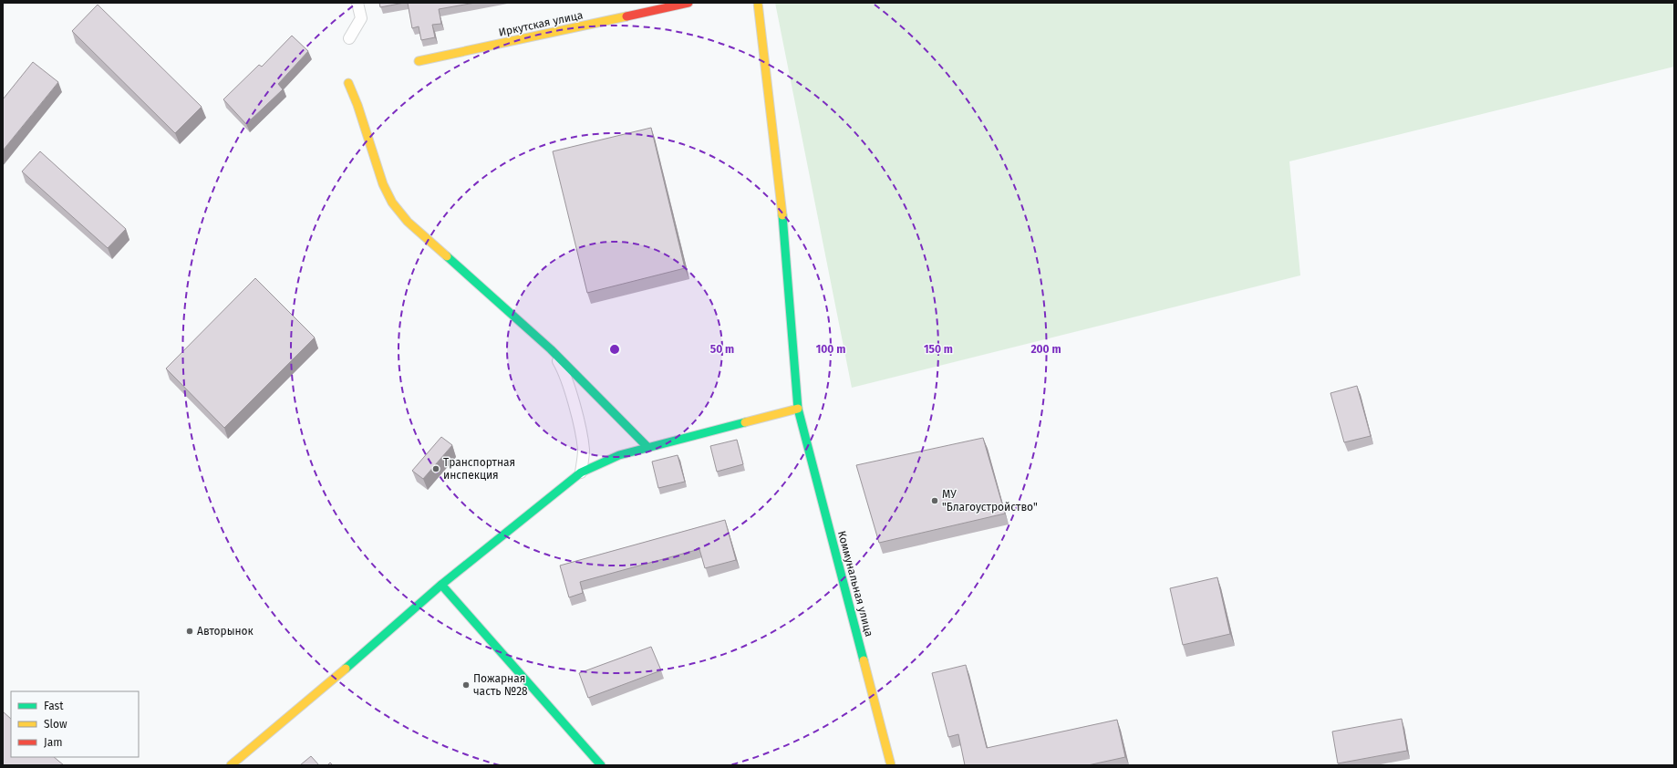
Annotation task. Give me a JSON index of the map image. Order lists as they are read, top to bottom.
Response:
{
  "streets": {
    "street": ["Иркутская улица", "Коммунальная улица"]
  },
  "places": [
    "Транспортная инспекция",
    "МУ \"Благоустройство\"",
    "Авторынок",
    "Пожарная часть №28"
  ],
  "legend": ["Fast", "Slow", "Jam"],
  "rings": [
    "50 m",
    "100 m",
    "150 m",
    "200 m"
  ]
}
